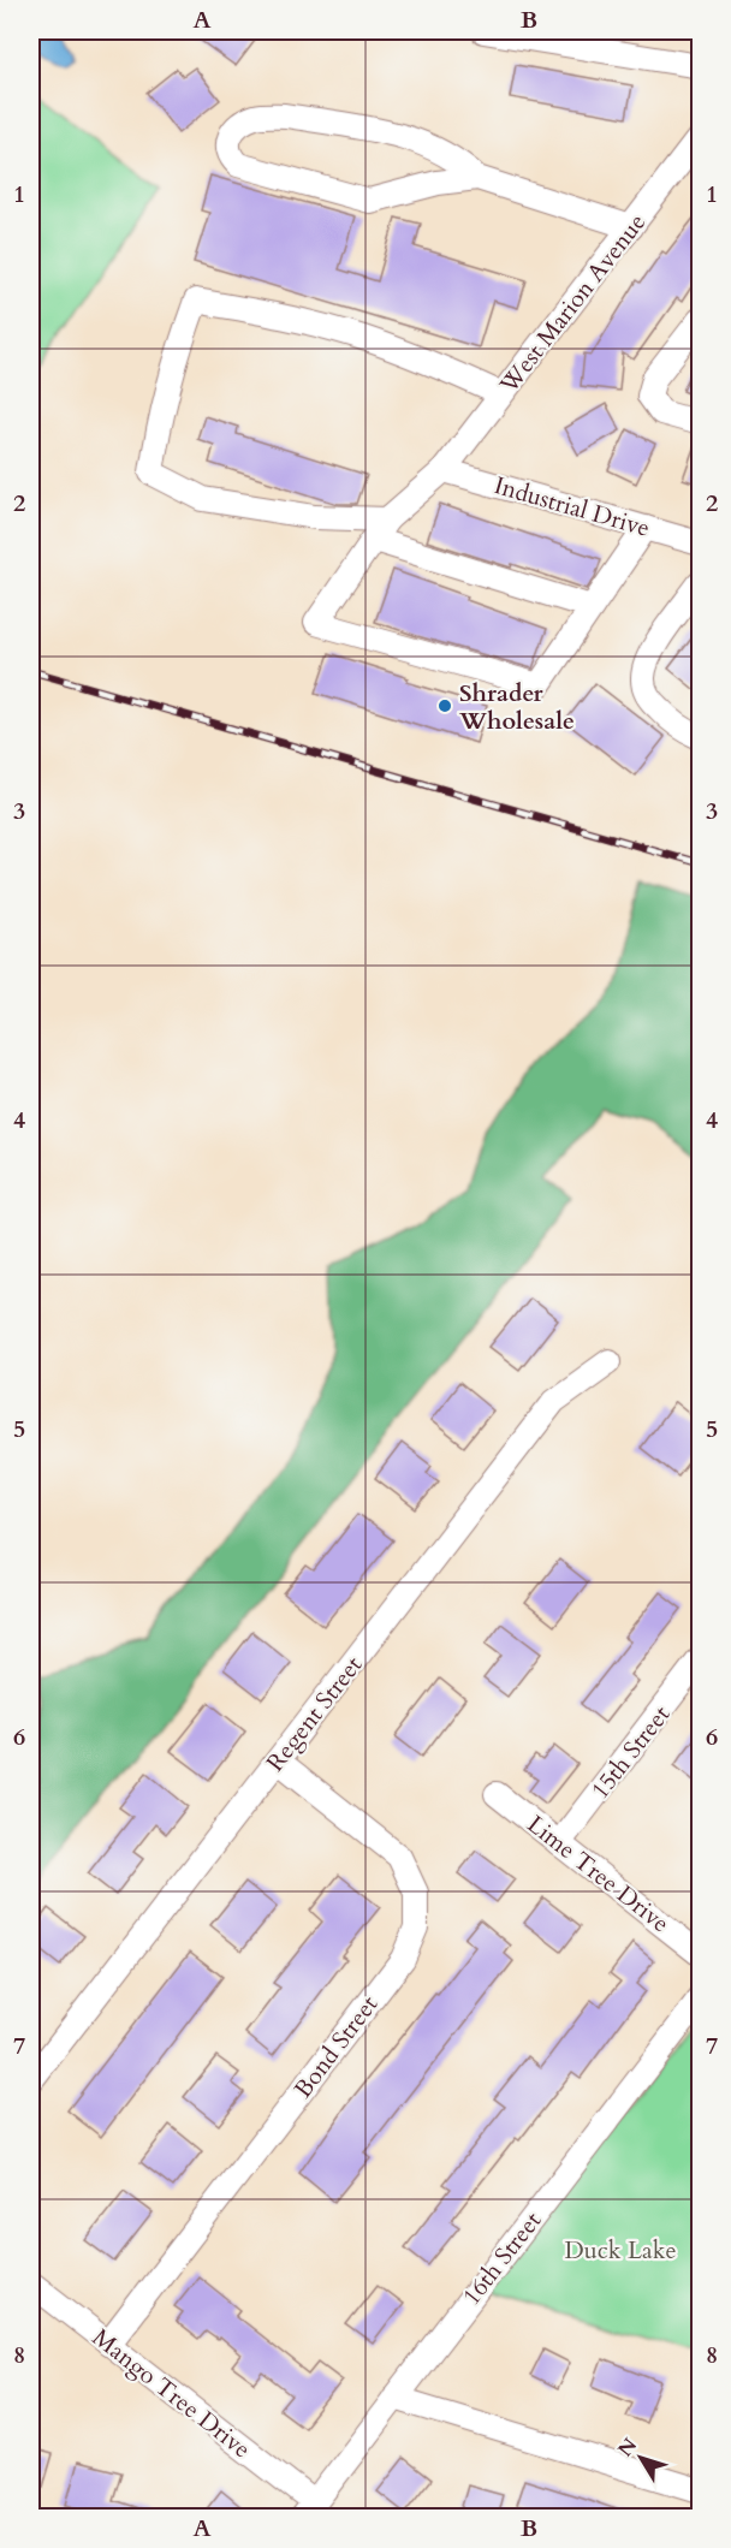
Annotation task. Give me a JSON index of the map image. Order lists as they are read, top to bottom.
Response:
{
  "streets": {
    "street": [
      "West Marion Avenue",
      "Industrial Drive",
      "Regent Street",
      "15th Street",
      "Lime Tree Drive",
      "Bond Street",
      "16th Street",
      "Mango Tree Drive"
    ]
  },
  "crossings": [
    ["West Marion Avenue", "Industrial Drive"],
    ["Regent Street", "Bond Street"],
    ["15th Street", "Lime Tree Drive"],
    ["Bond Street", "Mango Tree Drive"],
    ["16th Street", "Mango Tree Drive"]
  ],
  "parks": ["Duck Lake"],
  "places": ["Shrader Wholesale"],
  "north": "top left",
  "grid": {
    "columns": ["A", "B"],
    "rows": [
      "1",
      "2",
      "3",
      "4",
      "5",
      "6",
      "7",
      "8"
    ]
  }
}
